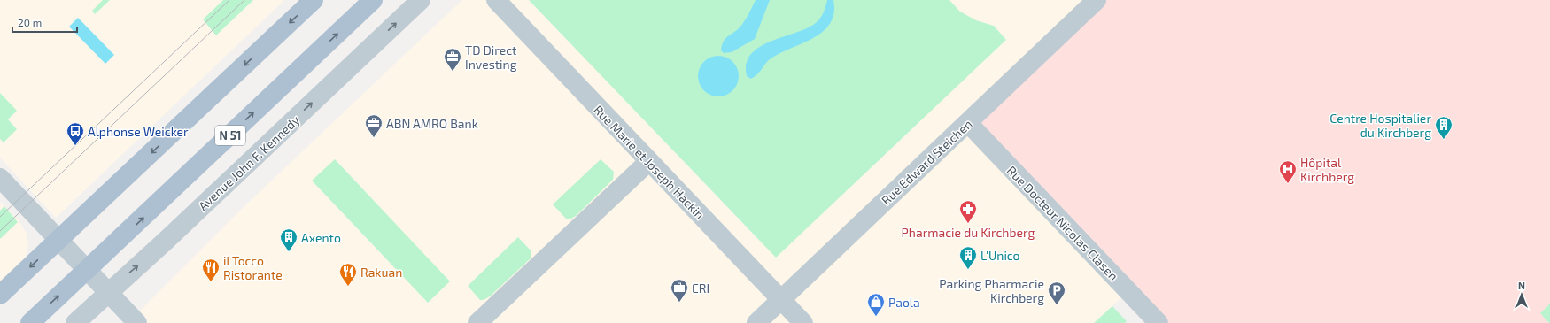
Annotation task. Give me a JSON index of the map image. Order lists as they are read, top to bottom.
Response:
{
  "streets": {
    "main road": ["N 51"],
    "street": [
      "Rue Marie et Joseph Hackin",
      "Rue Edward Steichen",
      "Avenue John F. Kennedy",
      "Rue Docteur Nicolas Clasen"
    ]
  },
  "crossings": [
    ["Rue Marie et Joseph Hackin", "Rue Edward Steichen"],
    ["Rue Edward Steichen", "Rue Docteur Nicolas Clasen"]
  ],
  "one_way": ["Avenue John F. Kennedy"],
  "places": {
    "office": ["TD Direct Investing", "ABN AMRO Bank", "ERI"],
    "building": ["Centre Hospitalier du Kirchberg", "Axento", "L'Unico"],
    "bus stop": ["Alphonse Weicker"],
    "hospital": ["Hôpital Kirchberg"],
    "pharmacy": ["Pharmacie du Kirchberg"],
    "restaurant": ["il Tocco Ristorante", "Rakuan"],
    "parking": ["Parking Pharmacie Kirchberg"],
    "shop": ["Paola"]
  },
  "scale_bar": "20 m",
  "north": "top"
}
